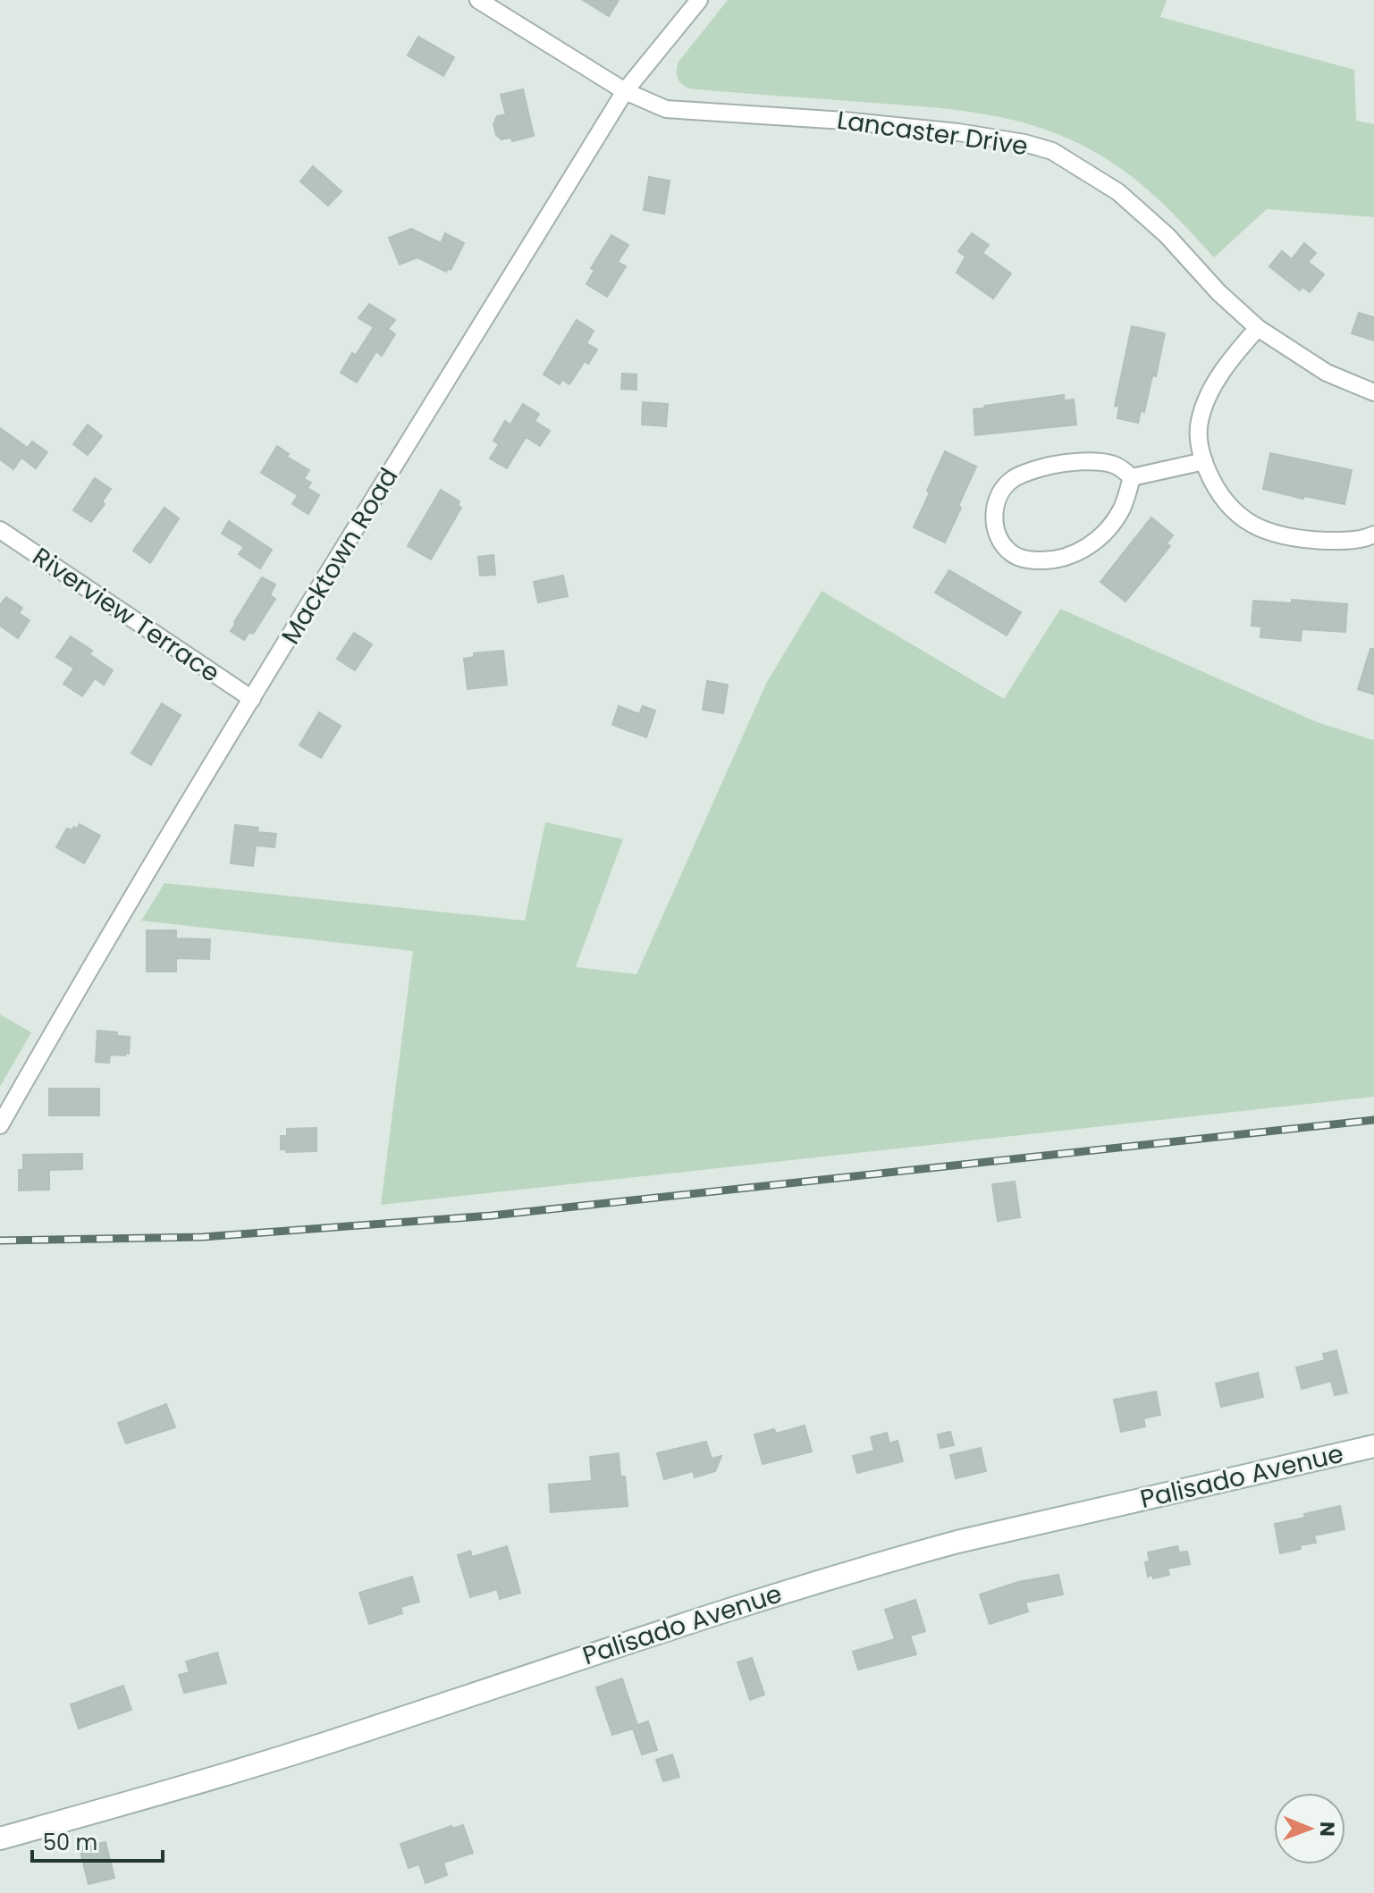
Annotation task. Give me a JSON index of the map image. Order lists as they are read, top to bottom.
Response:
{
  "streets": {
    "main road": ["Palisado Avenue"],
    "street": ["Lancaster Drive", "Macktown Road", "Riverview Terrace"]
  },
  "crossings": [
    ["Lancaster Drive", "Macktown Road"],
    ["Macktown Road", "Riverview Terrace"]
  ],
  "scale_bar": "50 m",
  "north": "right"
}
